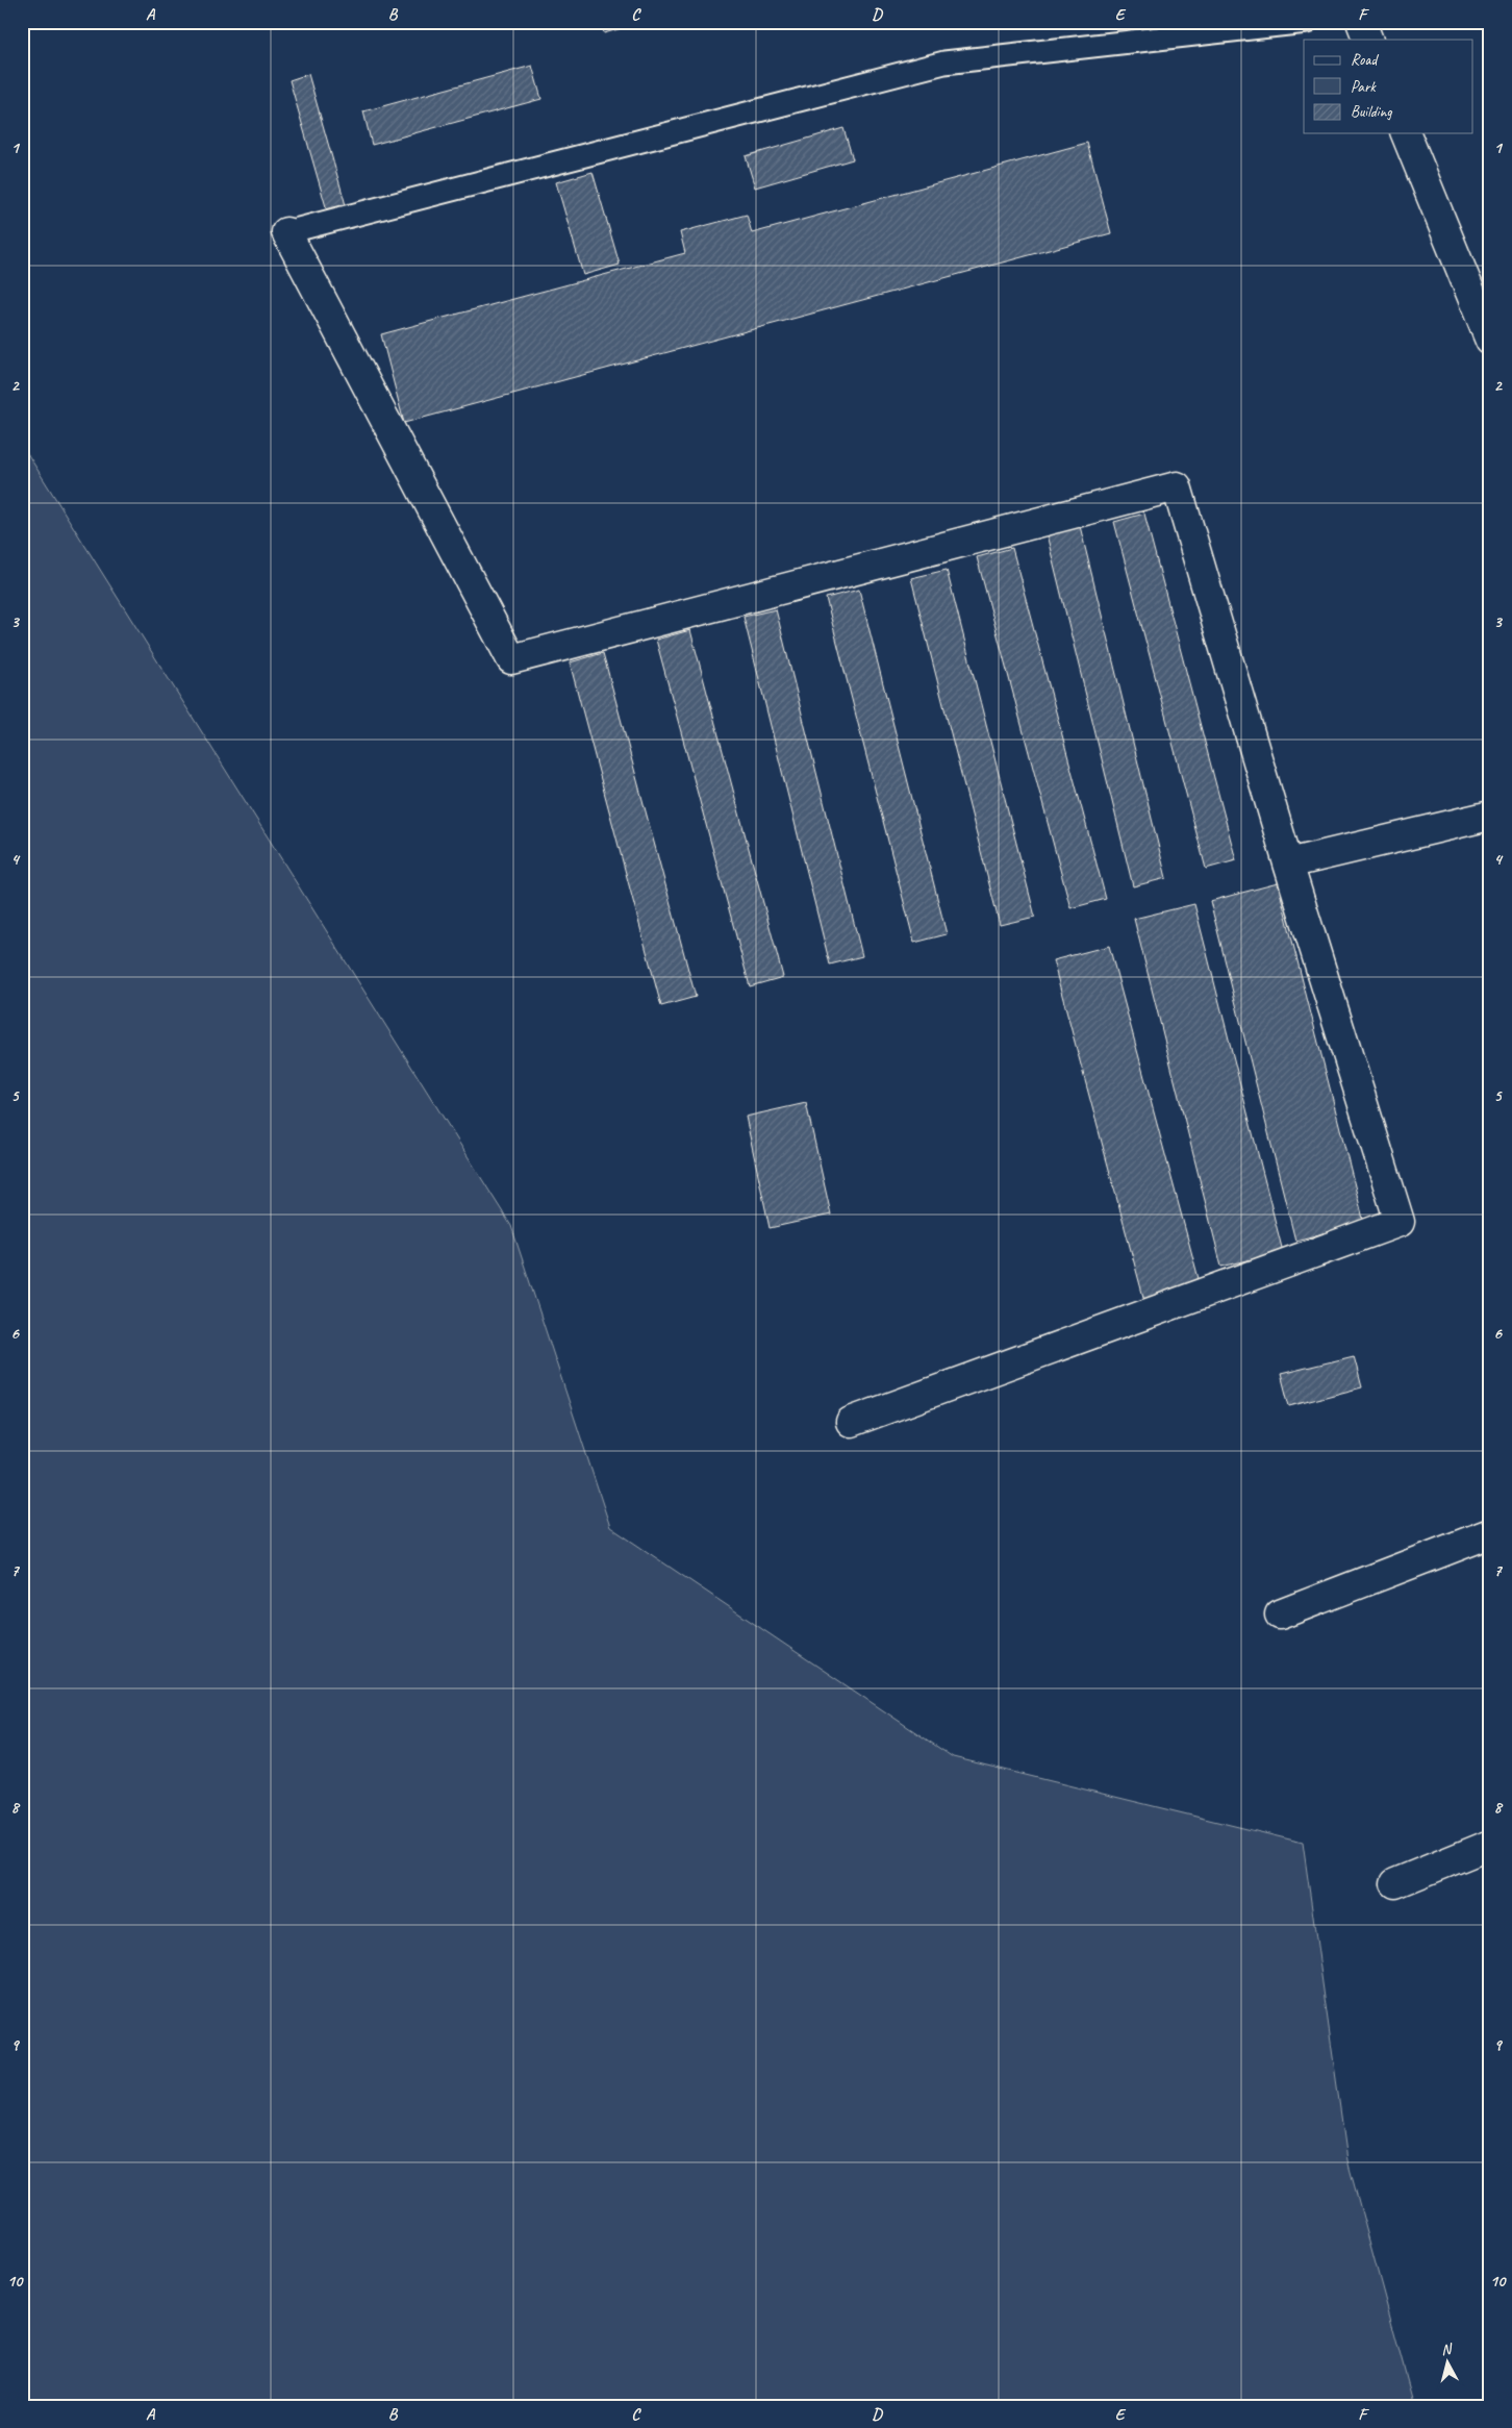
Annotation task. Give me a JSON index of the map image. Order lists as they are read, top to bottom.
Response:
{
  "legend": ["Road", "Park", "Building"],
  "north": "top",
  "grid": {
    "columns": [
      "A",
      "B",
      "C",
      "D",
      "E",
      "F"
    ],
    "rows": [
      "1",
      "2",
      "3",
      "4",
      "5",
      "6",
      "7",
      "8",
      "9",
      "10"
    ]
  }
}
